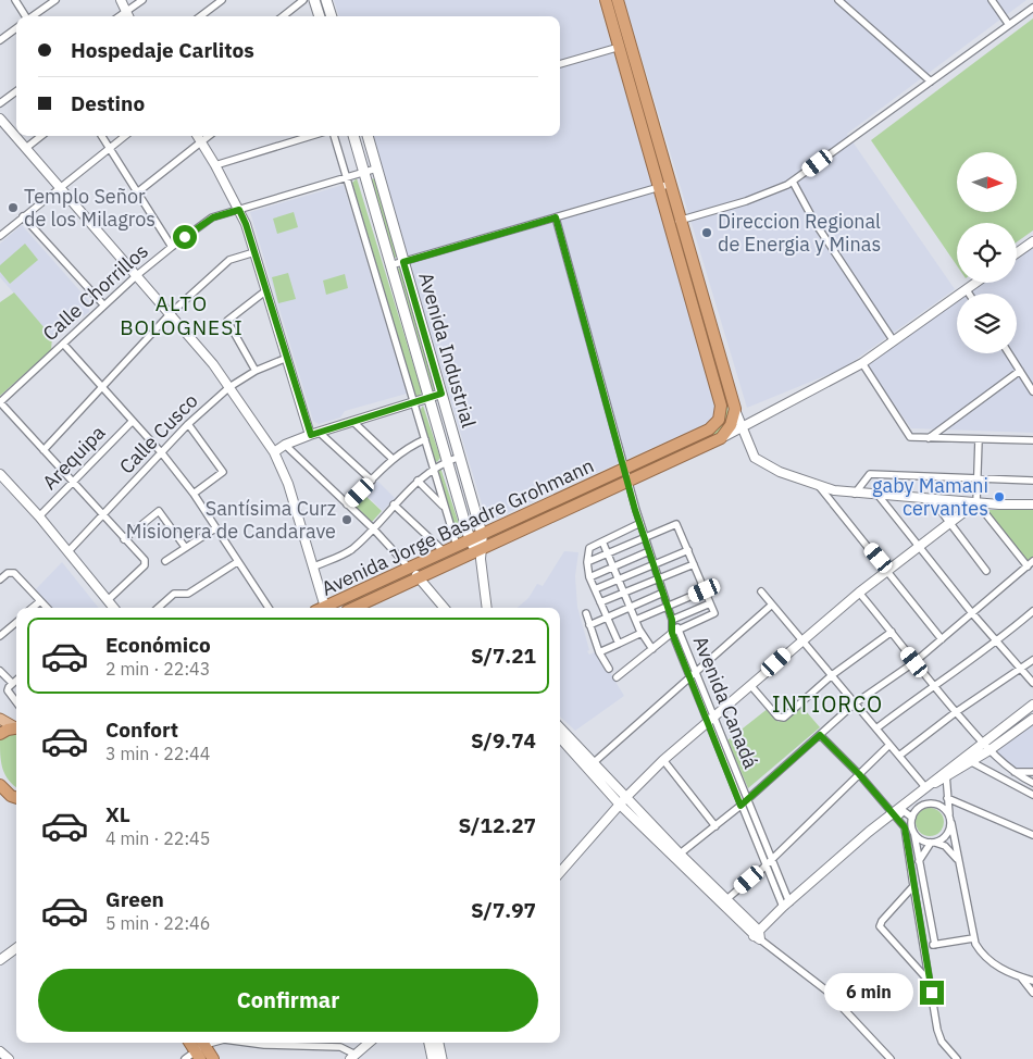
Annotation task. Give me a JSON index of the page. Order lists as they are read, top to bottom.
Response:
{
  "streets": {
    "highway": ["Avenida Jorge Basadre Grohmann"],
    "main road": ["Avenida Industrial"],
    "street": [
      "Calle Chorrillos",
      "Calle Cusco",
      "Arequipa",
      "Avenida Canadá"
    ]
  },
  "crossings": [
    ["Calle Chorrillos", "Avenida Industrial"],
    ["Avenida Industrial", "Avenida Jorge Basadre Grohmann"]
  ],
  "districts": ["ALTO BOLOGNESI", "INTIORCO"],
  "places": [
    "Templo Señor de los Milagros",
    "Direccion Regional de Energia y Minas",
    "gaby Mamani cervantes",
    "Santísima Curz Misionera de Candarave"
  ],
  "north": "right",
  "page": {
    "banner": ["Hospedaje Carlitos", "Destino"],
    "list": [
      {
        "name": "Económico",
        "note": "2 min · 22:43",
        "value": "S/7.21"
      },
      {
        "name": "Confort",
        "note": "3 min · 22:44",
        "value": "S/9.74"
      },
      {
        "name": "XL",
        "note": "4 min · 22:45",
        "value": "S/12.27"
      },
      {
        "name": "Green",
        "note": "5 min · 22:46",
        "value": "S/7.97"
      }
    ],
    "buttons": "Confirmar",
    "bubble": "6 min"
  }
}
